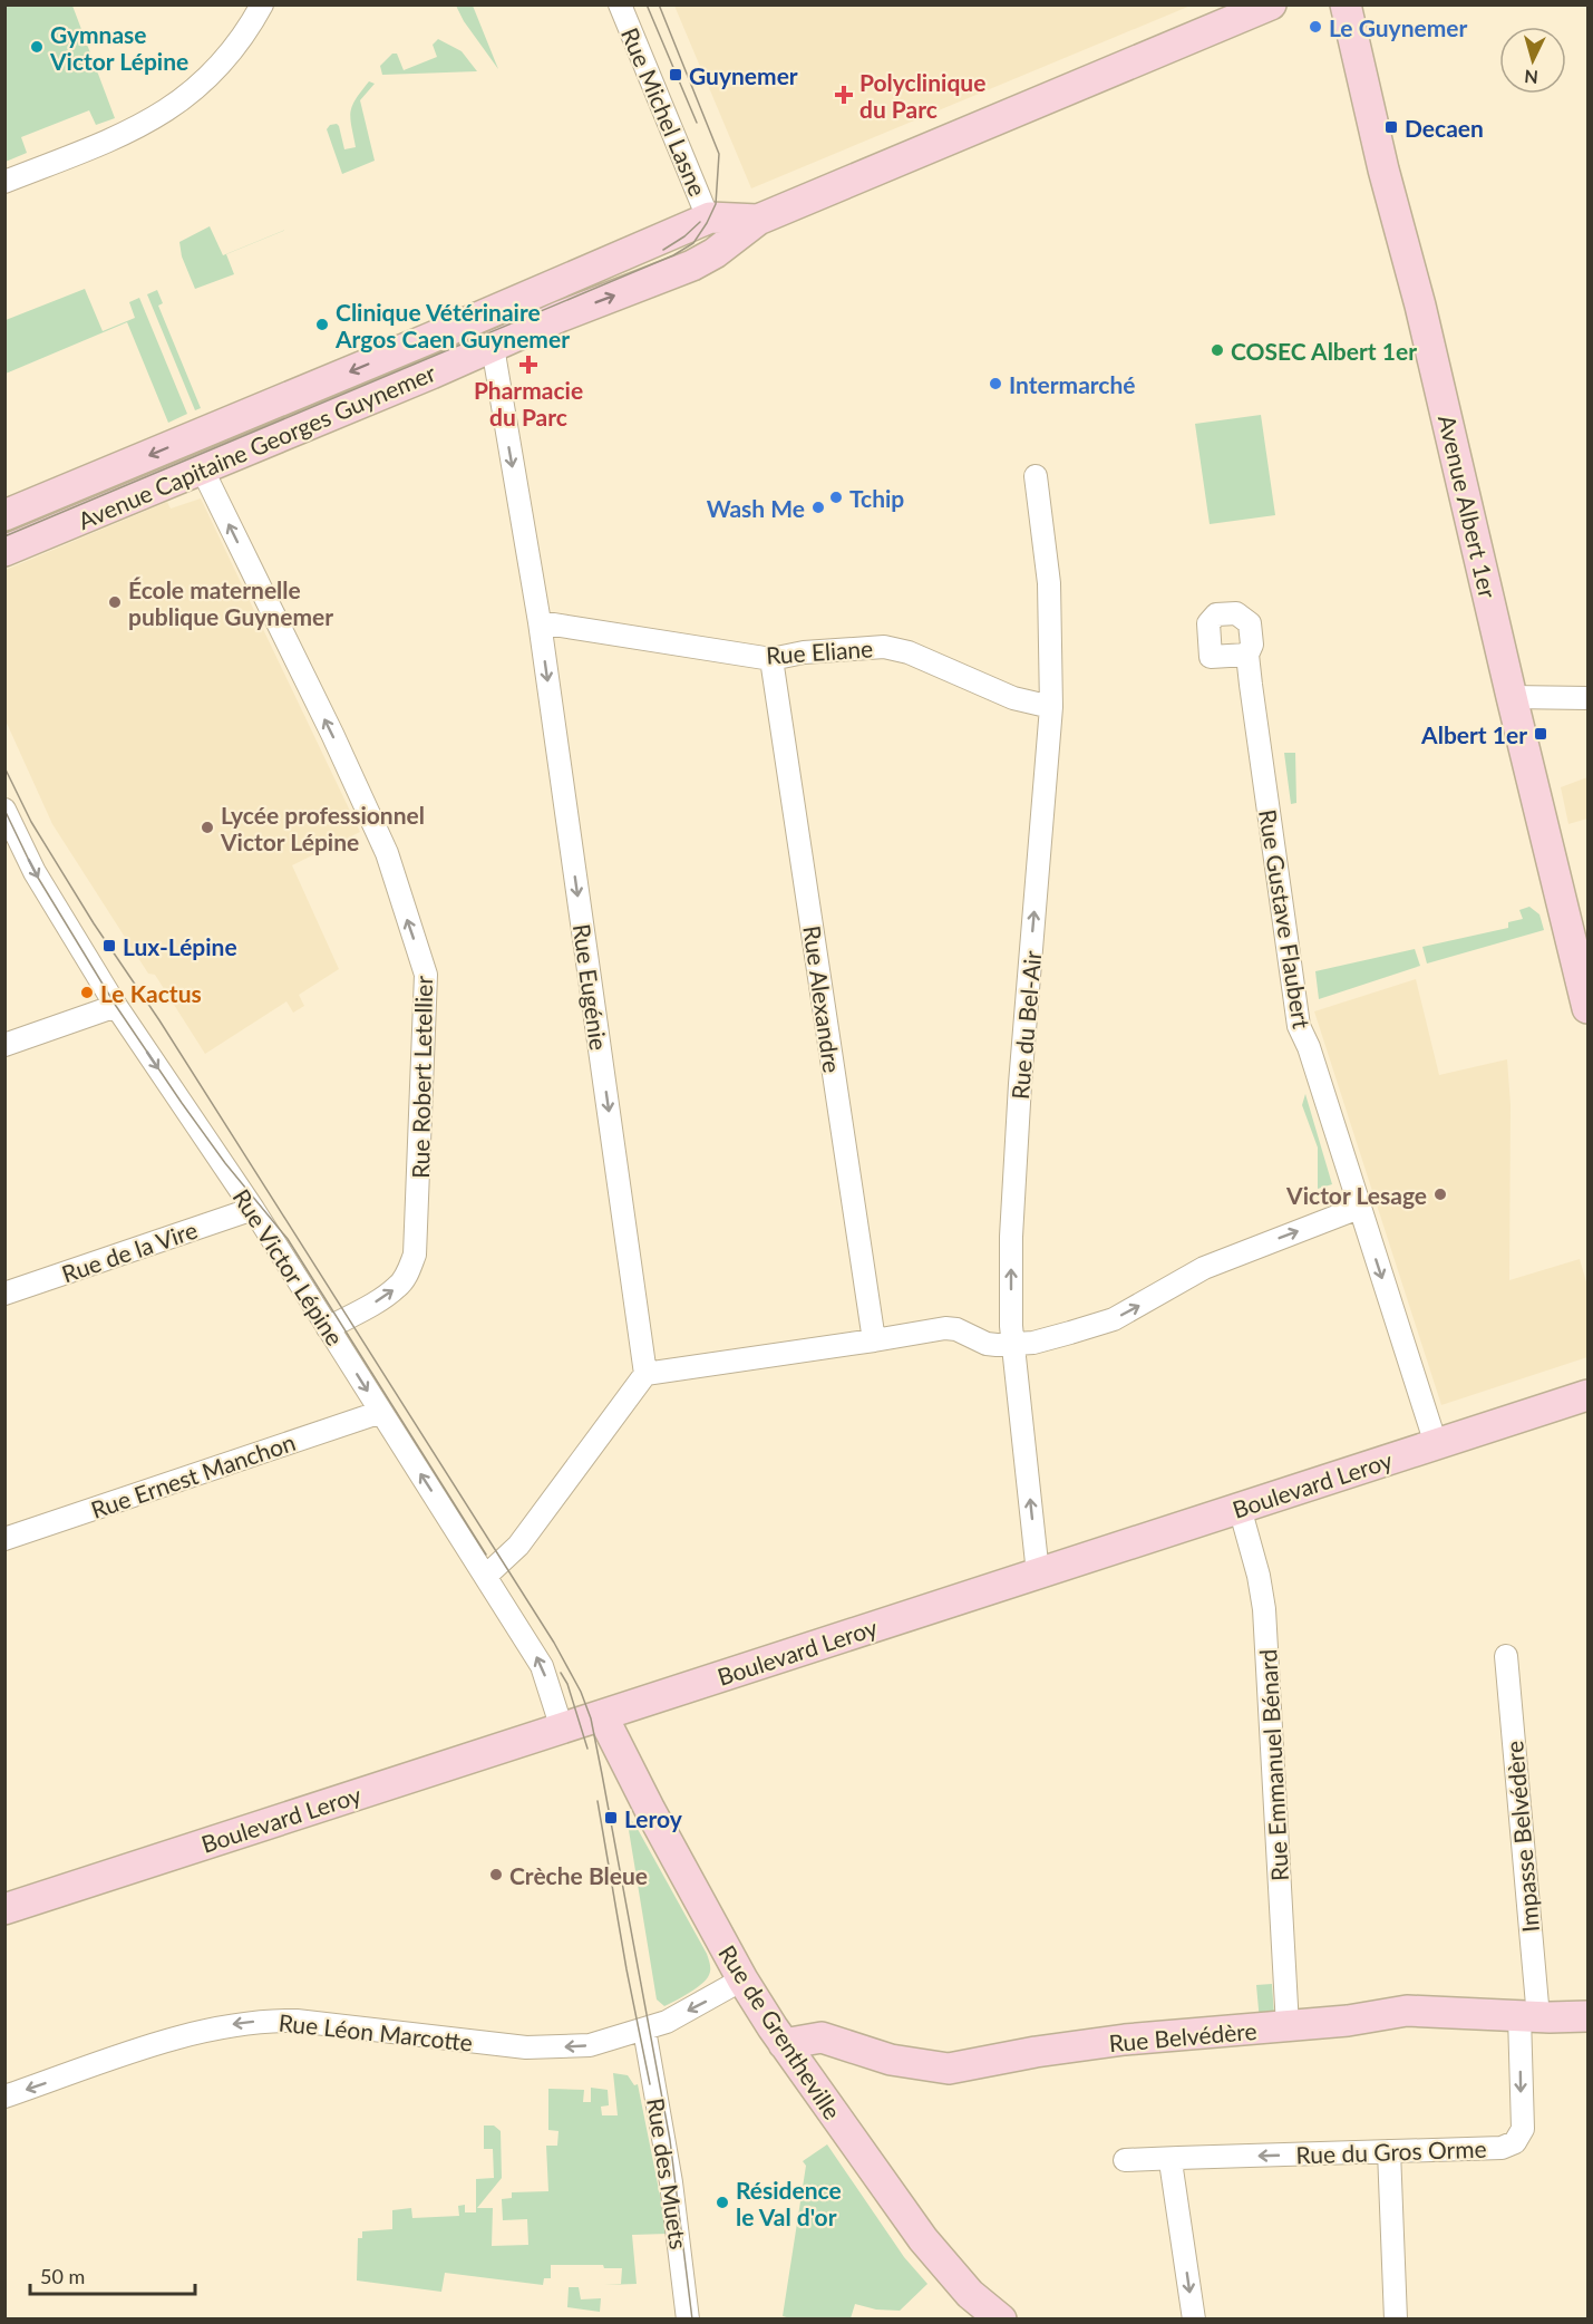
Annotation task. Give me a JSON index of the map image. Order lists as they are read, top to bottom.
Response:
{
  "streets": {
    "street": [
      "Rue Michel Lasne",
      "Avenue Capitaine Georges Guynemer",
      "Avenue Albert 1er",
      "Rue Eliane",
      "Rue Gustave Flaubert",
      "Rue Eugénie",
      "Rue Alexandre",
      "Rue du Bel-Air",
      "Rue Robert Letellier",
      "Rue de la Vire",
      "Rue Victor Lépine",
      "Rue Ernest Manchon",
      "Boulevard Leroy",
      "Rue Emmanuel Bénard",
      "Impasse Belvédère",
      "Rue Léon Marcotte",
      "Rue de Grentheville",
      "Rue Belvédère",
      "Rue du Gros Orme",
      "Rue des Muets"
    ]
  },
  "crossings": [
    ["Rue Michel Lasne", "Avenue Capitaine Georges Guynemer"],
    ["Avenue Capitaine Georges Guynemer", "Rue Eugénie"],
    ["Avenue Capitaine Georges Guynemer", "Rue Robert Letellier"],
    ["Rue Eliane", "Rue Eugénie"],
    ["Rue Eliane", "Rue Alexandre"],
    ["Rue Eliane", "Rue du Bel-Air"],
    ["Rue Gustave Flaubert", "Boulevard Leroy"],
    ["Rue du Bel-Air", "Boulevard Leroy"],
    ["Rue Robert Letellier", "Rue Victor Lépine"],
    ["Rue de la Vire", "Rue Victor Lépine"],
    ["Rue Victor Lépine", "Rue Ernest Manchon"],
    ["Rue Victor Lépine", "Boulevard Leroy"],
    ["Boulevard Leroy", "Rue Emmanuel Bénard"],
    ["Boulevard Leroy", "Rue de Grentheville"],
    ["Rue Emmanuel Bénard", "Rue Belvédère"],
    ["Impasse Belvédère", "Rue Belvédère"],
    ["Impasse Belvédère", "Rue du Gros Orme"],
    ["Rue Léon Marcotte", "Rue de Grentheville"],
    ["Rue Léon Marcotte", "Rue des Muets"],
    ["Rue de Grentheville", "Rue Belvédère"],
    ["Rue Belvédère", "Rue du Gros Orme"]
  ],
  "one_way": [
    "Rue Eugénie",
    "Rue du Bel-Air",
    "Rue Robert Letellier",
    "Rue Léon Marcotte",
    "Rue du Gros Orme"
  ],
  "places": {
    "other": [
      "Le Guynemer",
      "Gymnase Victor Lépine",
      "Clinique Vétérinaire Argos Caen Guynemer",
      "COSEC Albert 1er",
      "Intermarché",
      "Tchip",
      "Wash Me",
      "École maternelle publique Guynemer",
      "Lycée professionnel Victor Lépine",
      "Le Kactus",
      "Victor Lesage",
      "Crèche Bleue",
      "Résidence le Val d'or"
    ],
    "transit": [
      "Guynemer",
      "Decaen",
      "Albert 1er",
      "Lux-Lépine",
      "Leroy"
    ],
    "health": ["Polyclinique du Parc", "Pharmacie du Parc"]
  },
  "scale_bar": "50 m",
  "north": "bottom"
}
